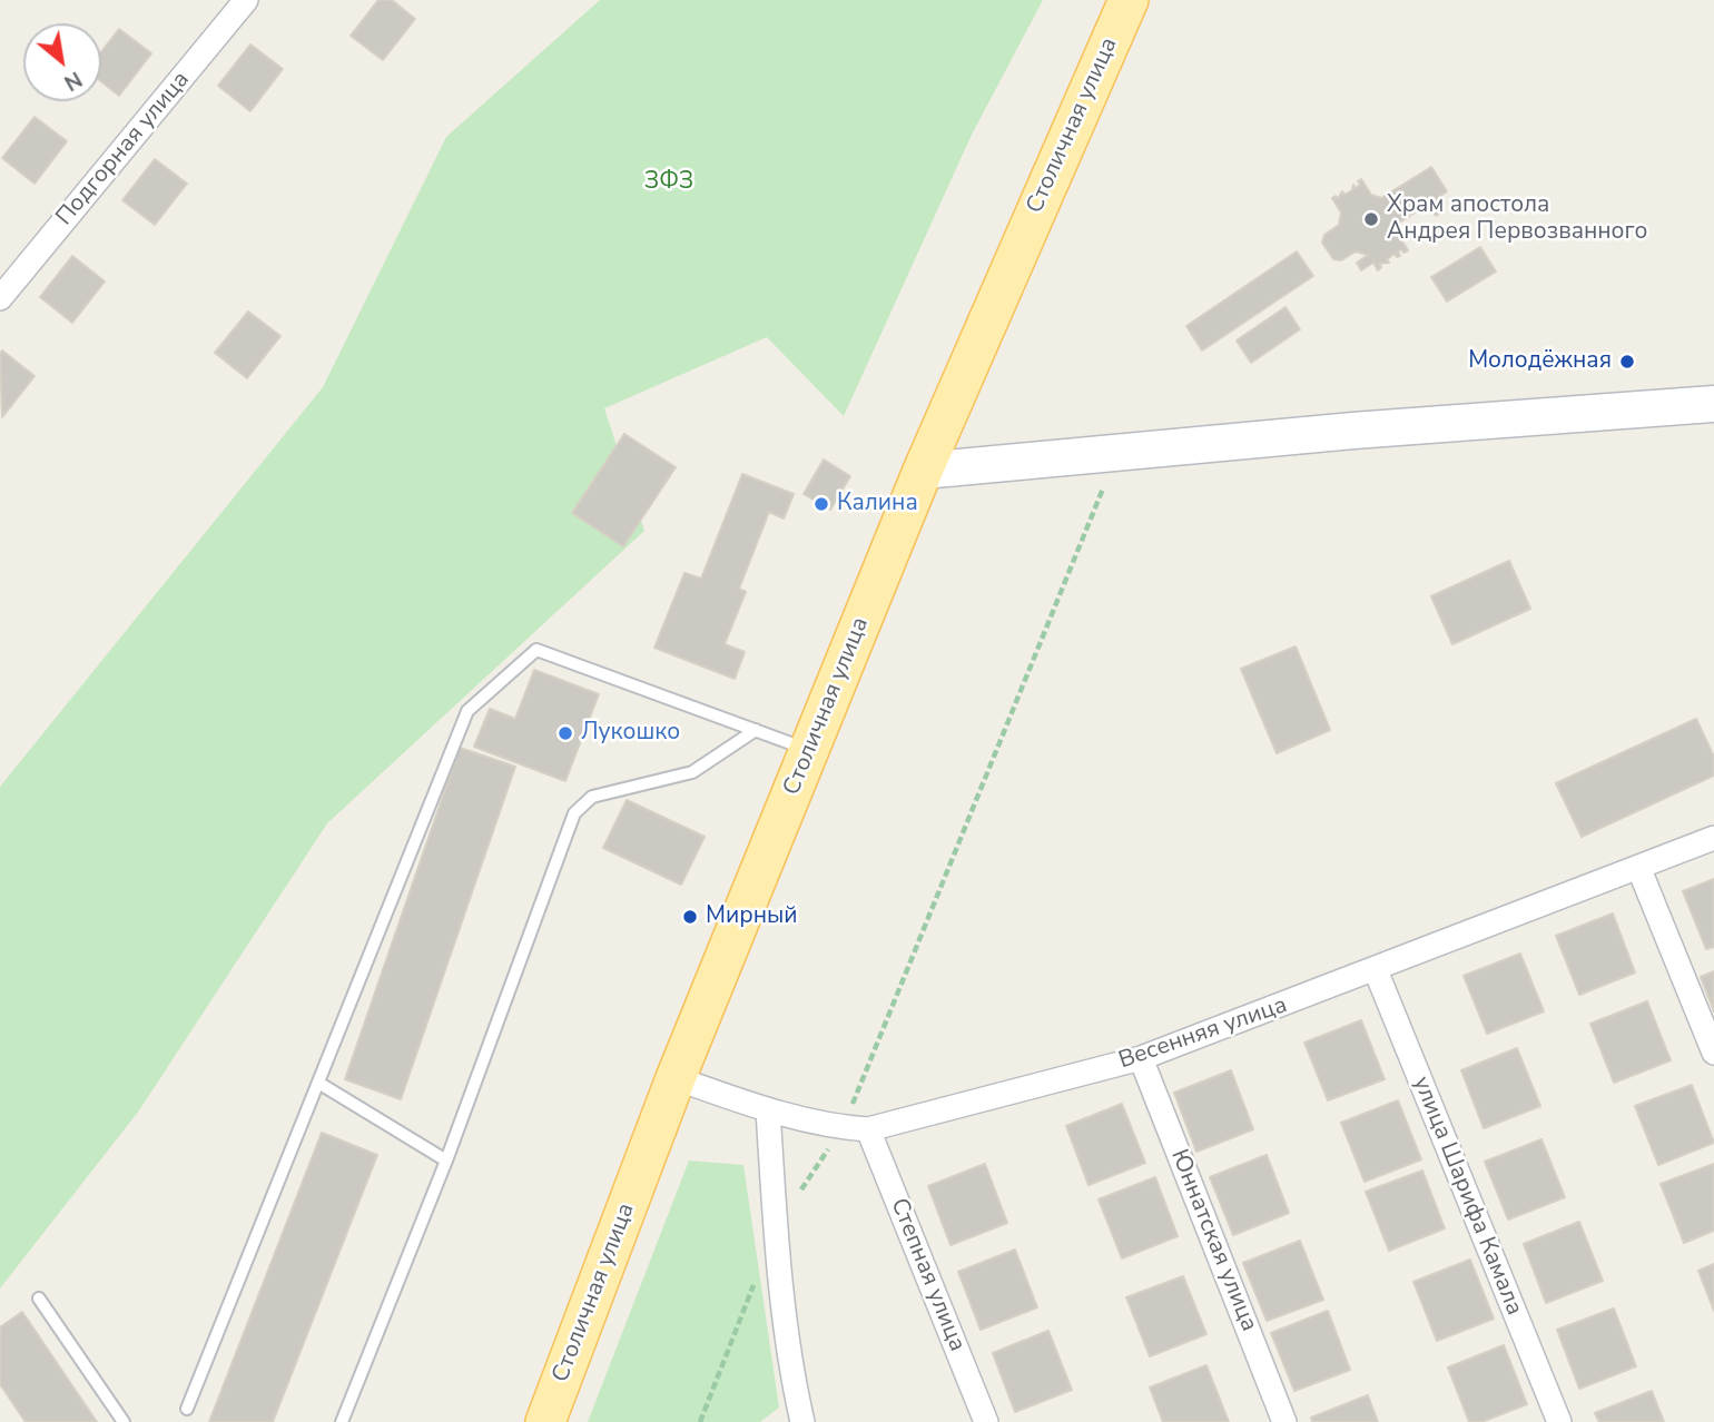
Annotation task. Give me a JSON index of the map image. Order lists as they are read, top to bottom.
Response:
{
  "streets": {
    "main road": ["Столичная улица"],
    "street": [
      "Подгорная улица",
      "Весенняя улица",
      "улица Шарифа Камала",
      "Юннатская улица",
      "Степная улица"
    ]
  },
  "crossings": [
    ["Столичная улица", "Весенняя улица"],
    ["Весенняя улица", "улица Шарифа Камала"],
    ["Весенняя улица", "Юннатская улица"],
    ["Весенняя улица", "Степная улица"]
  ],
  "parks": ["ЗФЗ"],
  "places": [
    "Храм апостола Андрея Первозванного",
    "Молодёжная",
    "Калина",
    "Лукошко",
    "Мирный"
  ],
  "north": "bottom right"
}
